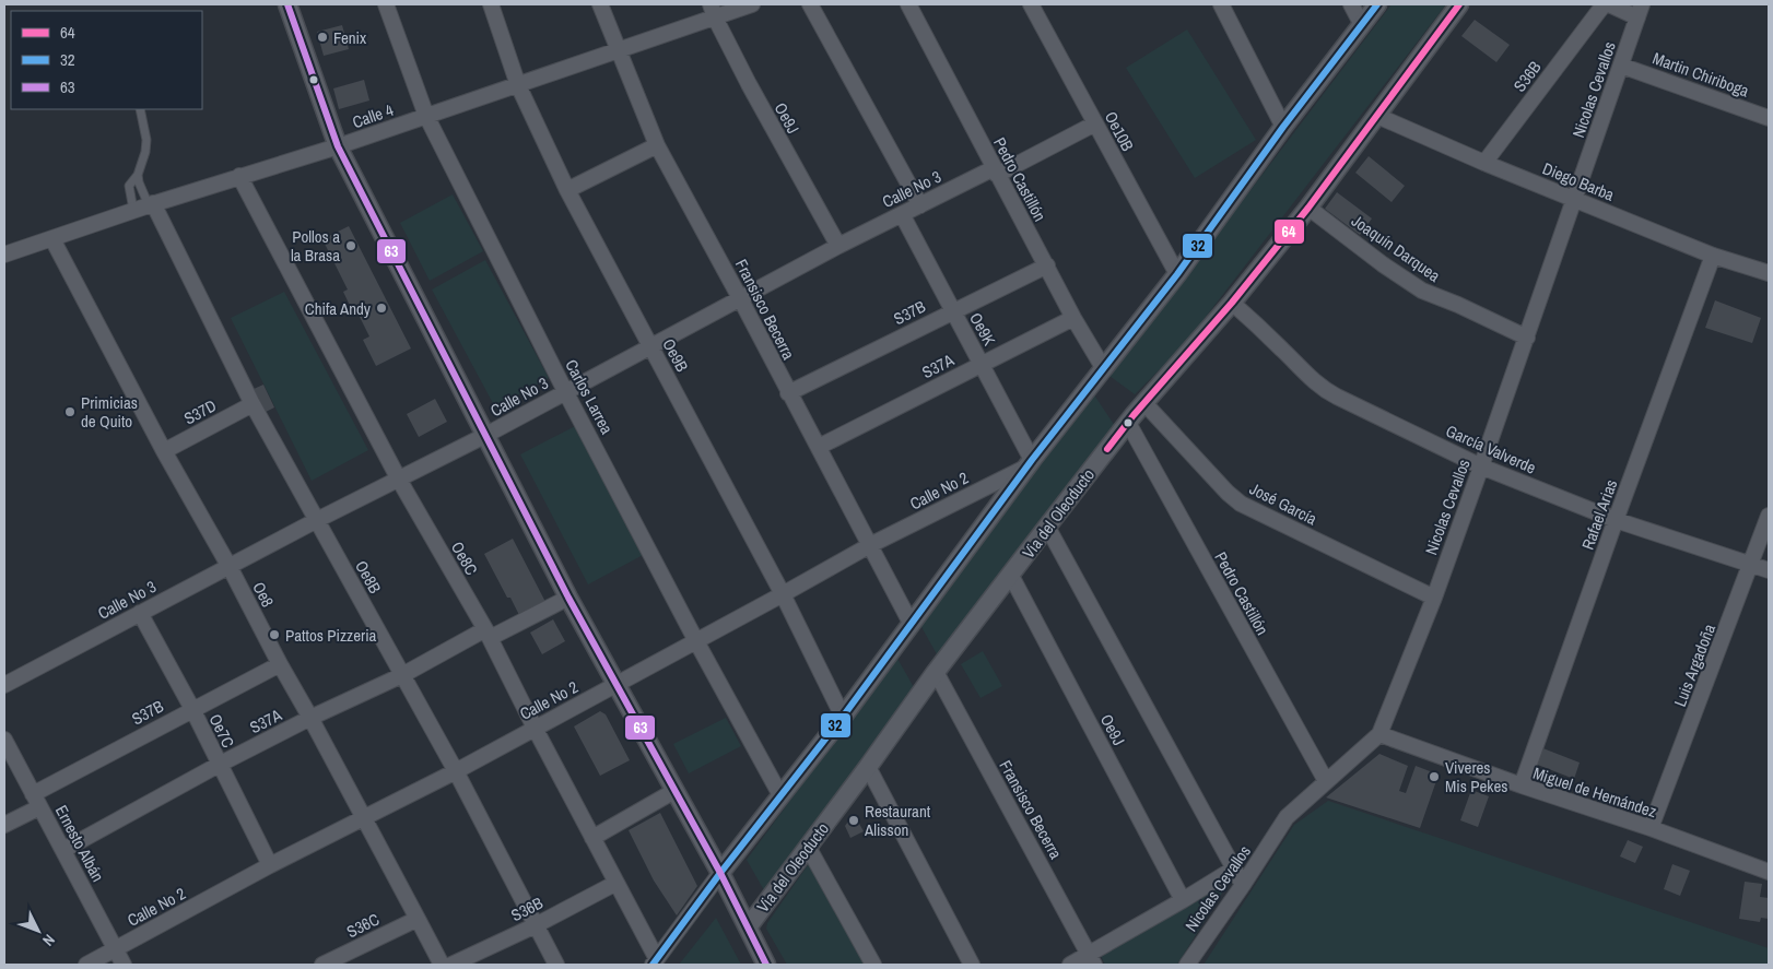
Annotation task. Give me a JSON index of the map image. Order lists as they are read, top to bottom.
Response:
{
  "streets": {
    "street": [
      "Martin Chiriboga",
      "S36B",
      "Nicolas Cevallos",
      "Calle 4",
      "Oe9J",
      "Oe10B",
      "Pedro Castillón",
      "Diego Barba",
      "Calle No 3",
      "Joaquín Darquea",
      "Fransisco Becerra",
      "S37B",
      "Oe9K",
      "Oe9B",
      "S37A",
      "Carlos Larrea",
      "S37D",
      "García Valverde",
      "Calle No 2",
      "José García",
      "Via del Oleoducto",
      "Rafael Arias",
      "Oe8C",
      "Oe8B",
      "Oe8",
      "Luis Argadoña",
      "Oe7C",
      "Miguel de Hernández",
      "Ernesto Albán",
      "S36C"
    ]
  },
  "crossings": [
    ["Martin Chiriboga", "Nicolas Cevallos"],
    ["S36B", "Diego Barba"],
    ["S36B", "Oe8C"],
    ["S36B", "Oe8B"],
    ["Nicolas Cevallos", "Pedro Castillón"],
    ["Nicolas Cevallos", "Diego Barba"],
    ["Nicolas Cevallos", "Joaquín Darquea"],
    ["Nicolas Cevallos", "García Valverde"],
    ["Nicolas Cevallos", "José García"],
    ["Nicolas Cevallos", "Miguel de Hernández"],
    ["Calle 4", "Oe9J"],
    ["Calle 4", "Fransisco Becerra"],
    ["Calle 4", "Oe9B"],
    ["Calle 4", "Carlos Larrea"],
    ["Calle 4", "Oe8C"],
    ["Calle 4", "Oe8B"],
    ["Calle 4", "Oe8"],
    ["Oe9J", "Calle No 3"],
    ["Oe9J", "Via del Oleoducto"],
    ["Oe10B", "Calle No 3"],
    ["Pedro Castillón", "Calle No 3"],
    ["Pedro Castillón", "S37B"],
    ["Pedro Castillón", "S37A"],
    ["Pedro Castillón", "Via del Oleoducto"],
    ["Diego Barba", "Via del Oleoducto"],
    ["Diego Barba", "Rafael Arias"],
    ["Calle No 3", "Fransisco Becerra"],
    ["Calle No 3", "Oe9K"],
    ["Calle No 3", "Oe9B"],
    ["Calle No 3", "Carlos Larrea"],
    ["Calle No 3", "Oe8C"],
    ["Calle No 3", "Oe8B"],
    ["Calle No 3", "Oe8"],
    ["Calle No 3", "Oe7C"],
    ["Joaquín Darquea", "Via del Oleoducto"],
    ["Fransisco Becerra", "S37B"],
    ["Fransisco Becerra", "S37A"],
    ["Fransisco Becerra", "Calle No 2"],
    ["Fransisco Becerra", "Via del Oleoducto"],
    ["S37B", "Oe9K"],
    ["S37B", "Oe8"],
    ["S37B", "Oe7C"],
    ["S37B", "Ernesto Albán"],
    ["Oe9K", "S37A"],
    ["Oe9K", "Calle No 2"],
    ["Oe9B", "Calle No 2"],
    ["S37A", "Oe8C"],
    ["S37A", "Oe8B"],
    ["S37A", "Oe8"],
    ["S37A", "Oe7C"],
    ["S37A", "Ernesto Albán"],
    ["Carlos Larrea", "Calle No 2"],
    ["S37D", "Oe8B"],
    ["S37D", "Oe8"],
    ["García Valverde", "Via del Oleoducto"],
    ["García Valverde", "Rafael Arias"],
    ["García Valverde", "Luis Argadoña"],
    ["Calle No 2", "Oe8C"],
    ["Calle No 2", "Oe8B"],
    ["Calle No 2", "Oe8"],
    ["Calle No 2", "Oe7C"],
    ["Calle No 2", "Ernesto Albán"],
    ["José García", "Via del Oleoducto"],
    ["Rafael Arias", "Miguel de Hernández"],
    ["Oe8", "S36C"],
    ["Luis Argadoña", "Miguel de Hernández"]
  ],
  "places": [
    "Fenix",
    "Pollos a la Brasa",
    "Chifa Andy",
    "Primicias de Quito",
    "Pattos Pizzeria",
    "Viveres Mis Pekes",
    "Restaurant Alisson"
  ],
  "lines": ["transit line 64", "transit line 32", "transit line 63"],
  "legend": ["64", "32", "63"],
  "north": "bottom right"
}
